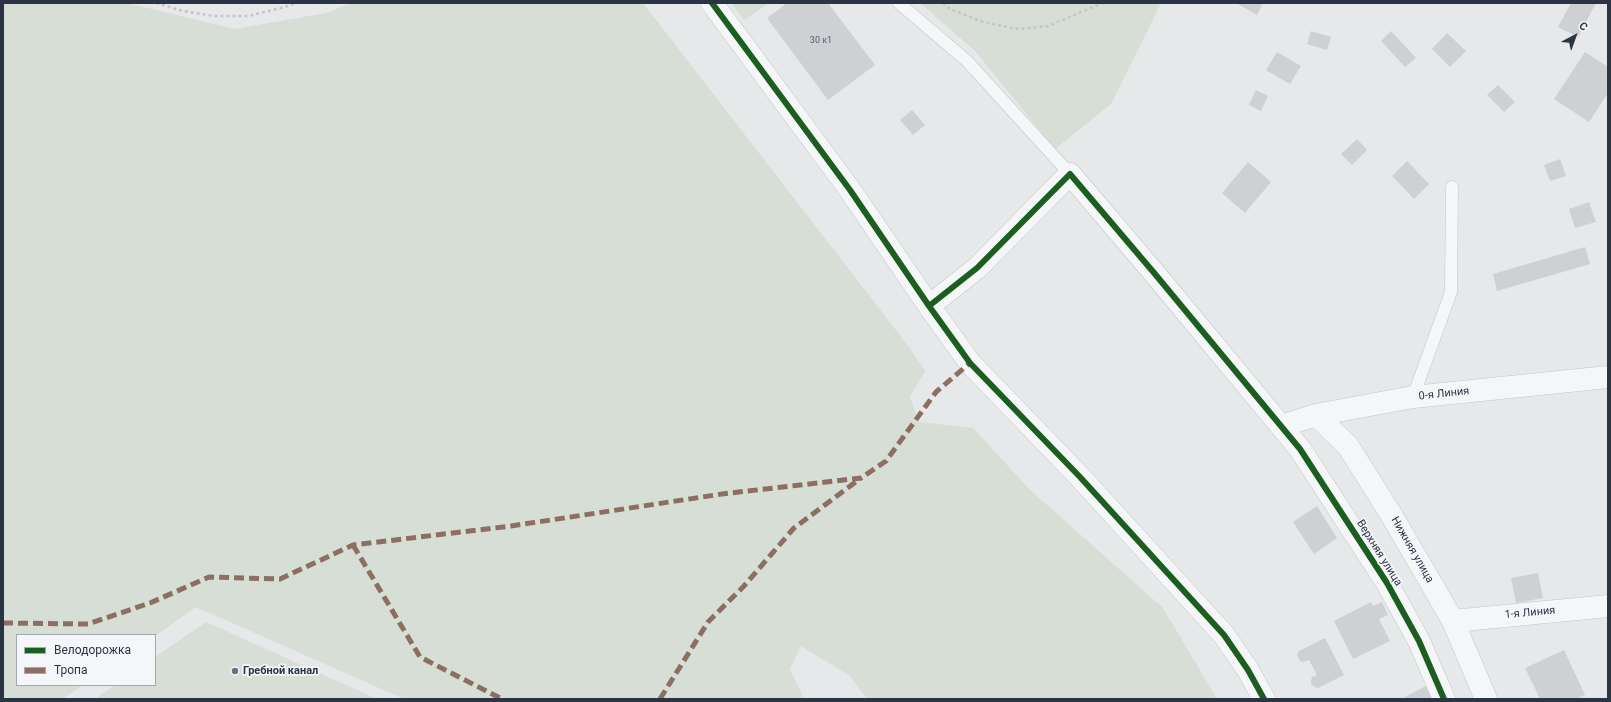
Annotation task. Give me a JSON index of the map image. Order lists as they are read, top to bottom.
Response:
{
  "streets": {
    "street": [
      "0-я Линия",
      "Нижняя улица",
      "Верхняя улица",
      "1-я Линия"
    ]
  },
  "crossings": [
    ["0-я Линия", "Нижняя улица"],
    ["0-я Линия", "Верхняя улица"],
    ["Нижняя улица", "1-я Линия"]
  ],
  "places": ["Гребной канал"],
  "house_numbers": ["30 к1"],
  "legend": ["Велодорожка", "Тропа"],
  "north": "top right"
}
